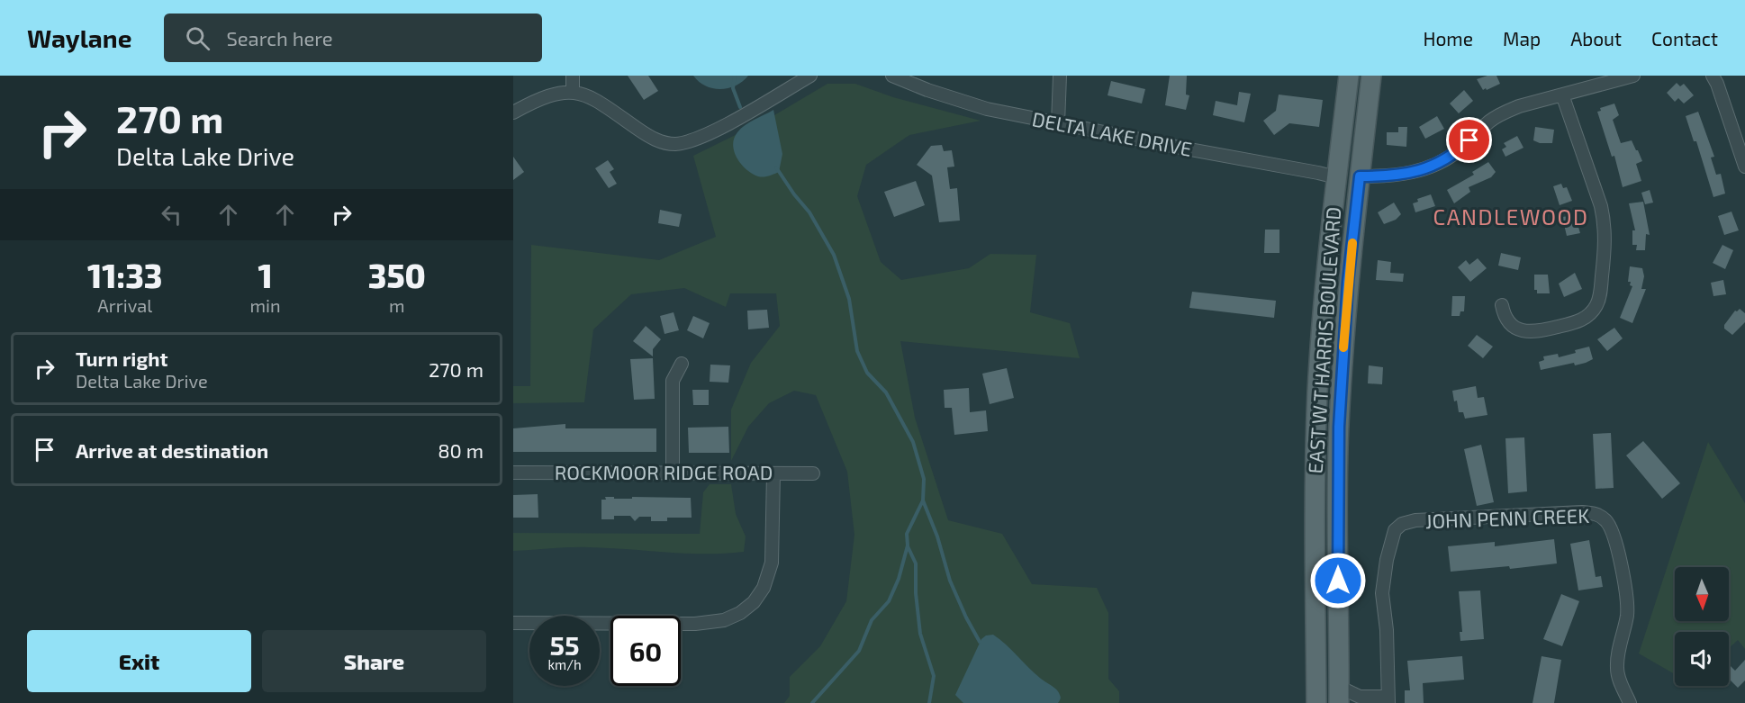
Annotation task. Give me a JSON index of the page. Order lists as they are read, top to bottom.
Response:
{
  "streets": {
    "main road": ["EAST W T HARRIS BOULEVARD"],
    "street": ["DELTA LAKE DRIVE", "ROCKMOOR RIDGE ROAD", "JOHN PENN CREEK"]
  },
  "crossings": [
    ["DELTA LAKE DRIVE", "EAST W T HARRIS BOULEVARD"]
  ],
  "districts": ["CANDLEWOOD"],
  "north": "bottom",
  "page": {
    "header": "Waylane",
    "search": "Search here",
    "nav": [
      "Home",
      "Map",
      "About",
      "Contact"
    ],
    "turn": ["270 m", "Delta Lake Drive"],
    "eta": [
      "11:33",
      "Arrival",
      "1",
      "min",
      "350",
      "m"
    ],
    "list": [
      {
        "name": "Turn right",
        "note": "Delta Lake Drive",
        "value": "270 m"
      },
      {
        "name": "Arrive at destination",
        "value": "80 m"
      }
    ],
    "speed": "55 km/h",
    "limit": "60",
    "buttons": ["Exit", "Share"]
  }
}
